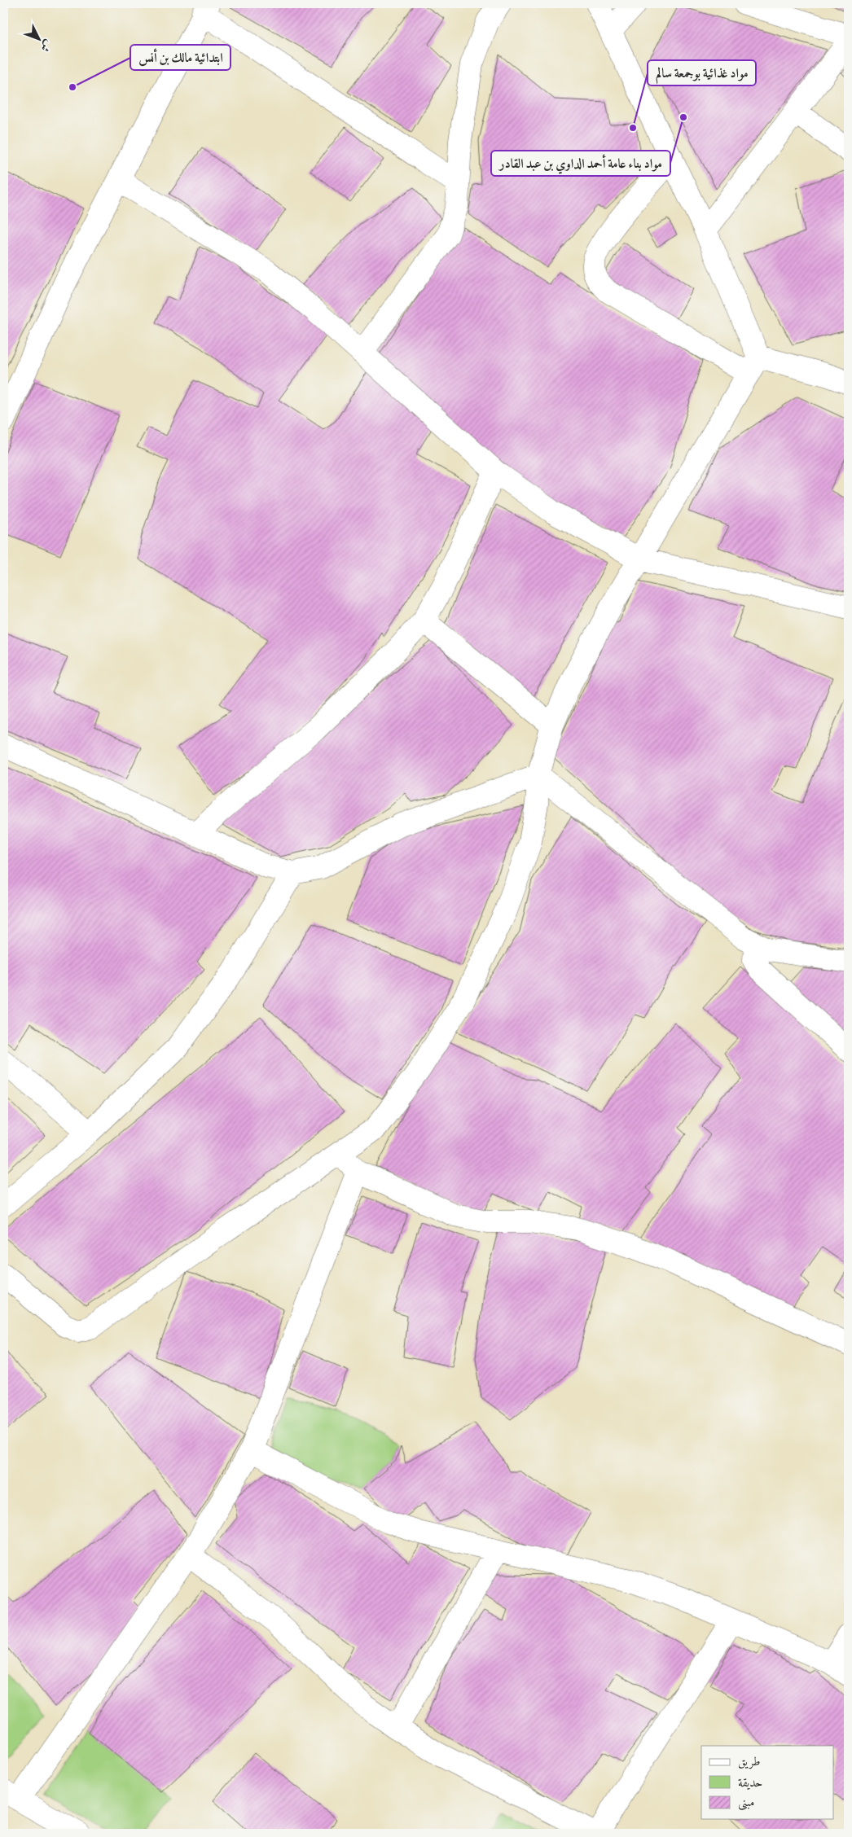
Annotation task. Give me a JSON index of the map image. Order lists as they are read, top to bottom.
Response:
{
  "places": ["ابتدائية مالك بن أنس", "مواد بناء عامة أحمد الداوي بن عبد القادر", "مواد غذائية بوجمعة سالم"],
  "legend": ["طريق", "حديقة", "مبنى"],
  "north": "bottom right"
}
